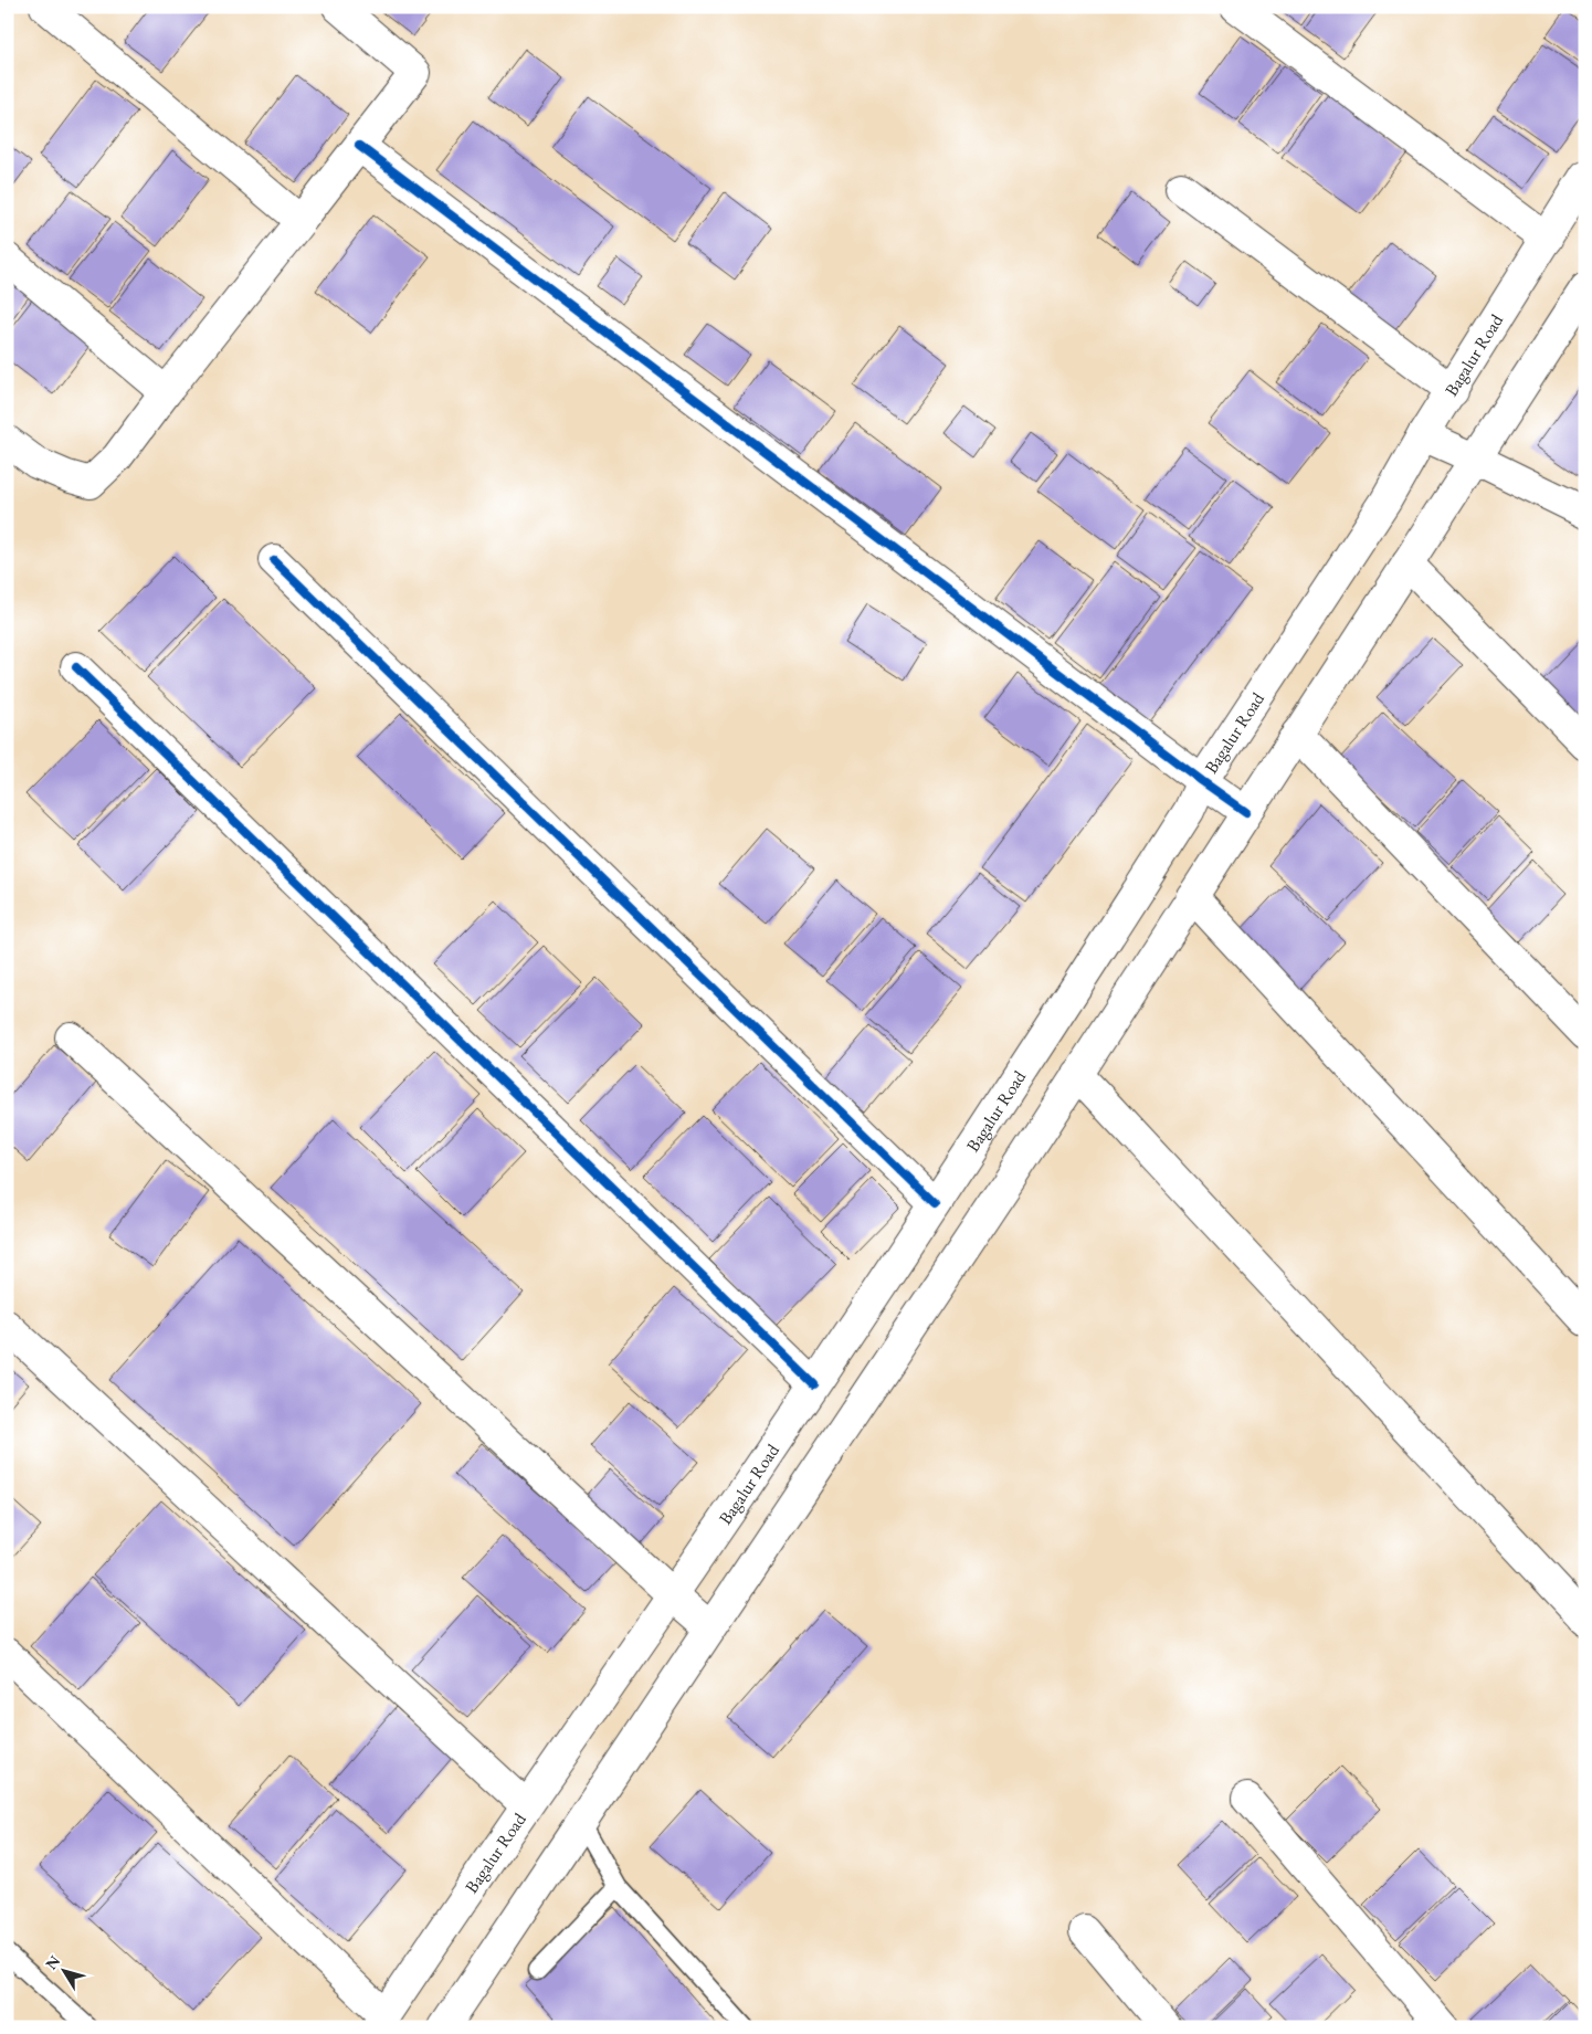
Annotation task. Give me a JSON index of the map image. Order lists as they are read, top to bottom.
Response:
{
  "streets": {
    "street": ["Bagalur Road"]
  },
  "north": "top left"
}
